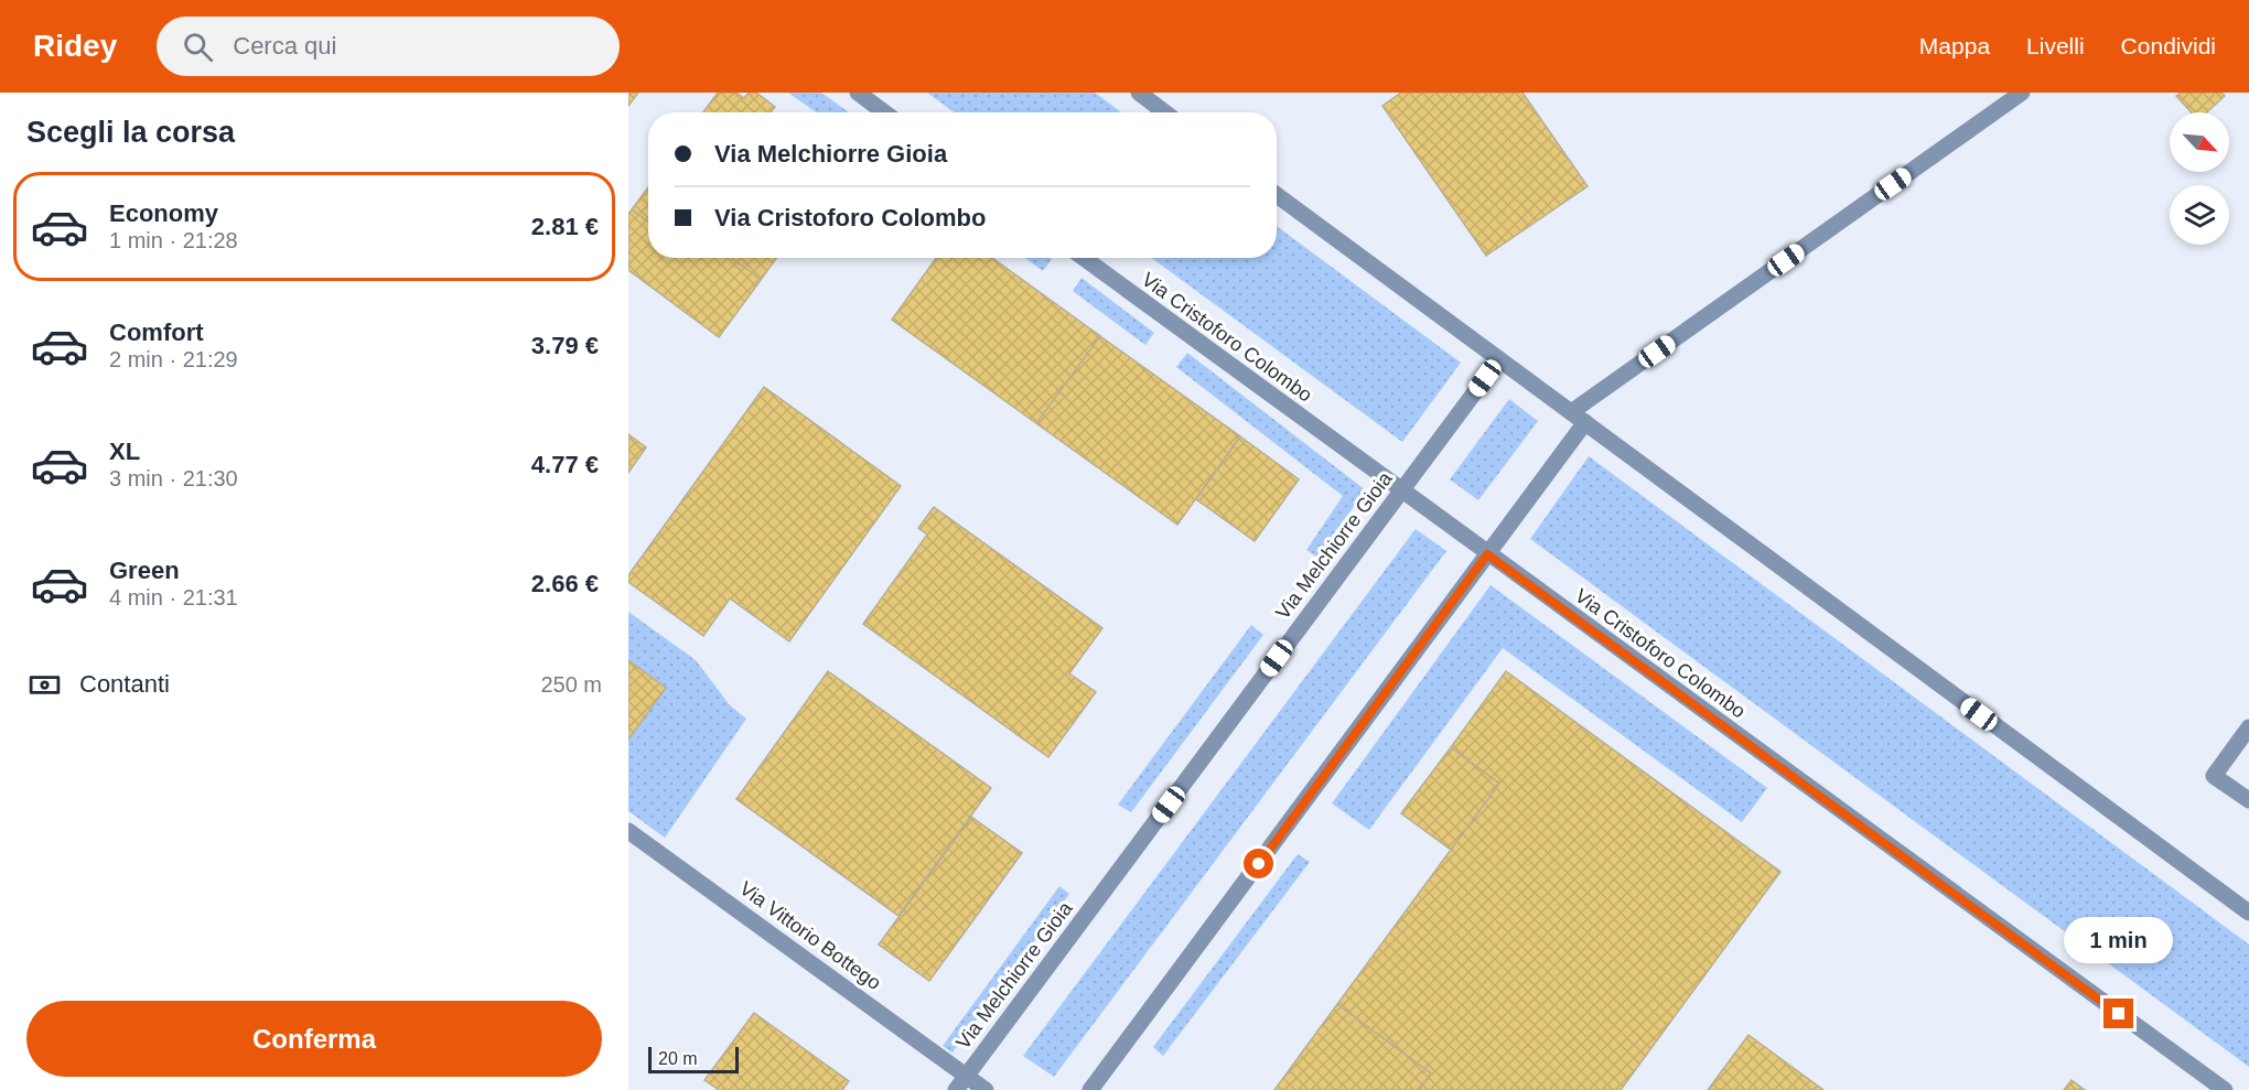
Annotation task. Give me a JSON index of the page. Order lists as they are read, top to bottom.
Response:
{
  "streets": {
    "street": ["Via Cristoforo Colombo", "Via Melchiorre Gioia", "Via Vittorio Bottego"]
  },
  "crossings": [
    ["Via Cristoforo Colombo", "Via Melchiorre Gioia"],
    ["Via Melchiorre Gioia", "Via Vittorio Bottego"]
  ],
  "scale_bar": "20 m",
  "north": "bottom right",
  "page": {
    "header": "Ridey",
    "search": "Cerca qui",
    "nav": ["Mappa", "Livelli", "Condividi"],
    "heading": "Scegli la corsa",
    "banner": ["Via Melchiorre Gioia", "Via Cristoforo Colombo"],
    "list": [
      {
        "name": "Economy",
        "note": "1 min · 21:28",
        "value": "2.81 €"
      },
      {
        "name": "Comfort",
        "note": "2 min · 21:29",
        "value": "3.79 €"
      },
      {
        "name": "XL",
        "note": "3 min · 21:30",
        "value": "4.77 €"
      },
      {
        "name": "Green",
        "note": "4 min · 21:31",
        "value": "2.66 €"
      }
    ],
    "pay": ["Contanti", "250 m"],
    "bubble": "1 min",
    "buttons": "Conferma",
    "scale": "20 m"
  }
}
